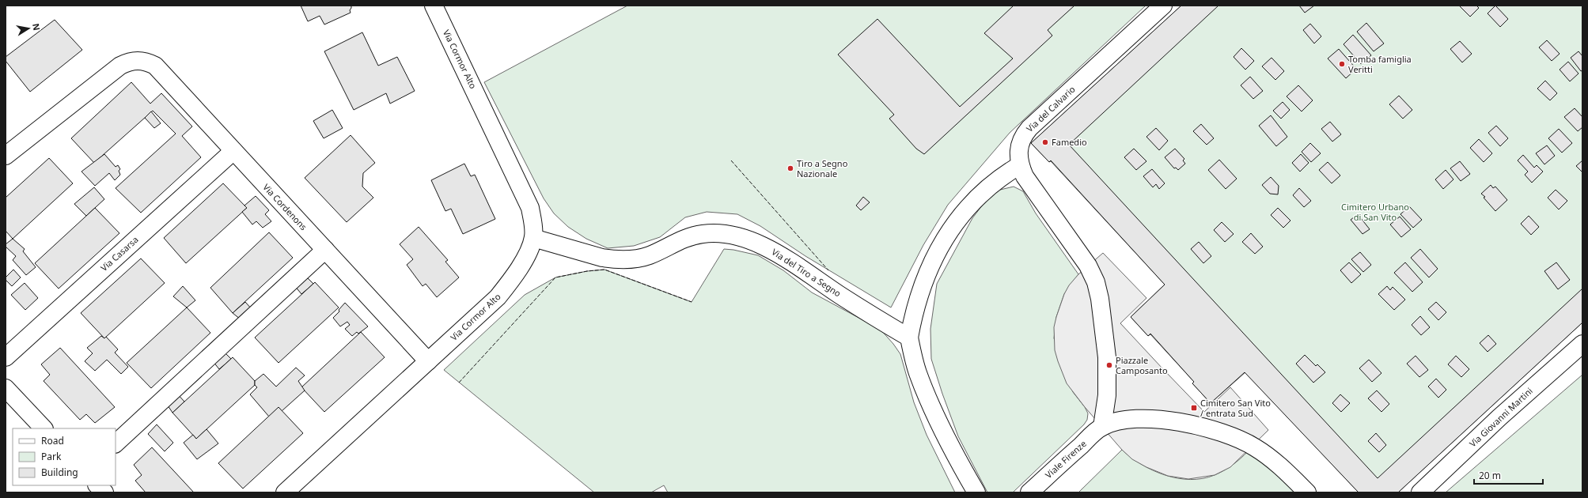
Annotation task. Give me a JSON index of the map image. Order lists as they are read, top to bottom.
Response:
{
  "streets": {
    "street": [
      "Via Cormor Alto",
      "Via del Calvario",
      "Via Cordenons",
      "Via Casarsa",
      "Via del Tiro a Segno",
      "Via Giovanni Martini",
      "Viale Firenze"
    ]
  },
  "crossings": [
    ["Via Cormor Alto", "Via Cordenons"],
    ["Via Cormor Alto", "Via del Tiro a Segno"],
    ["Via del Calvario", "Viale Firenze"],
    ["Via Cordenons", "Via Casarsa"]
  ],
  "parks": ["Cimitero Urbano di San Vito"],
  "places": {
    "other": [
      "Tomba famiglia Veritti",
      "Famedio",
      "Tiro a Segno Nazionale",
      "Piazzale Camposanto"
    ],
    "transit": ["Cimitero San Vito / entrata Sud"]
  },
  "legend": ["Road", "Park", "Building"],
  "scale_bar": "20 m",
  "north": "right"
}
